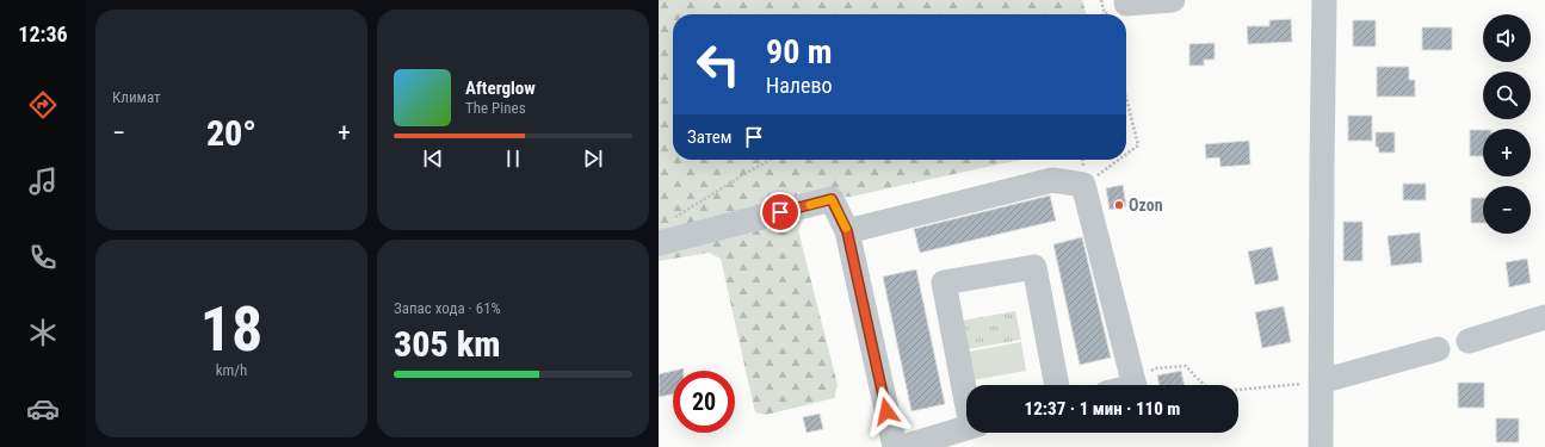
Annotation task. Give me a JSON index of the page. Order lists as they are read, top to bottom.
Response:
{
  "places": ["Ozon"],
  "page": {
    "tabs": "12:36",
    "tile": [
      "Климат",
      ["18", "km/h"],
      ["Запас хода · 61%", "305 km"]
    ],
    "map_buttons": ["+", "−"],
    "turn": ["90 m", "Налево"],
    "song": ["Afterglow", "The Pines"],
    "heat": ["−", "20°", "+"],
    "then": "Затем",
    "limit": "20",
    "trip": "12:37 · 1 мин · 110 m"
  }
}
